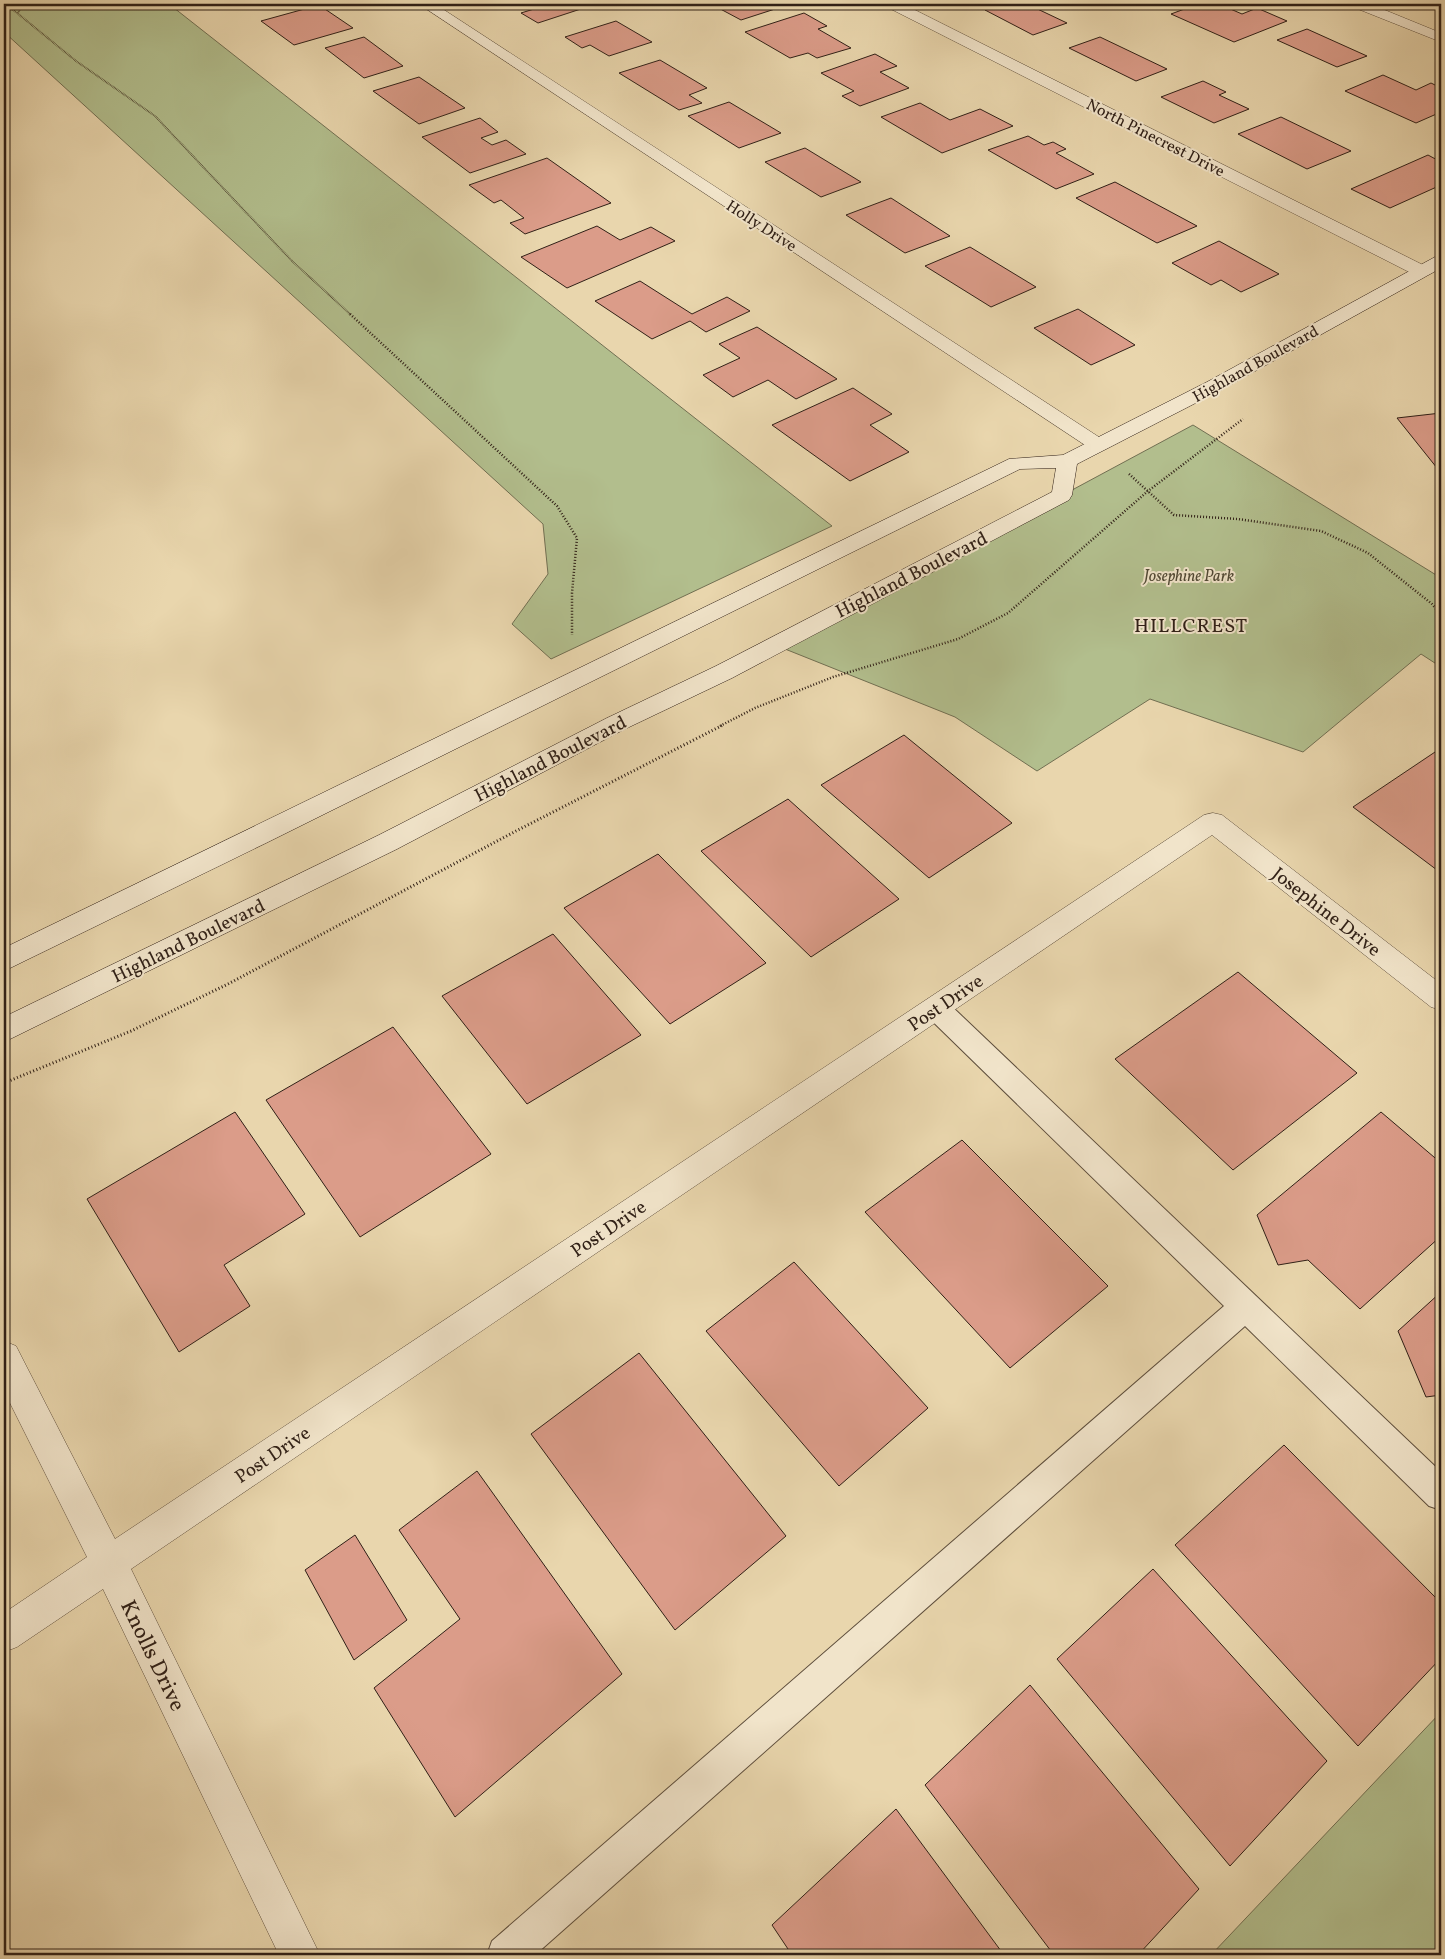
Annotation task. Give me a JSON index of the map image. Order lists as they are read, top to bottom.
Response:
{
  "streets": {
    "street": [
      "North Pinecrest Drive",
      "Holly Drive",
      "Highland Boulevard",
      "Josephine Drive",
      "Post Drive",
      "Knolls Drive"
    ]
  },
  "crossings": [
    ["North Pinecrest Drive", "Highland Boulevard"],
    ["Holly Drive", "Highland Boulevard"],
    ["Josephine Drive", "Post Drive"],
    ["Post Drive", "Knolls Drive"]
  ],
  "districts": ["HILLCREST"],
  "parks": ["Josephine Park"]
}
